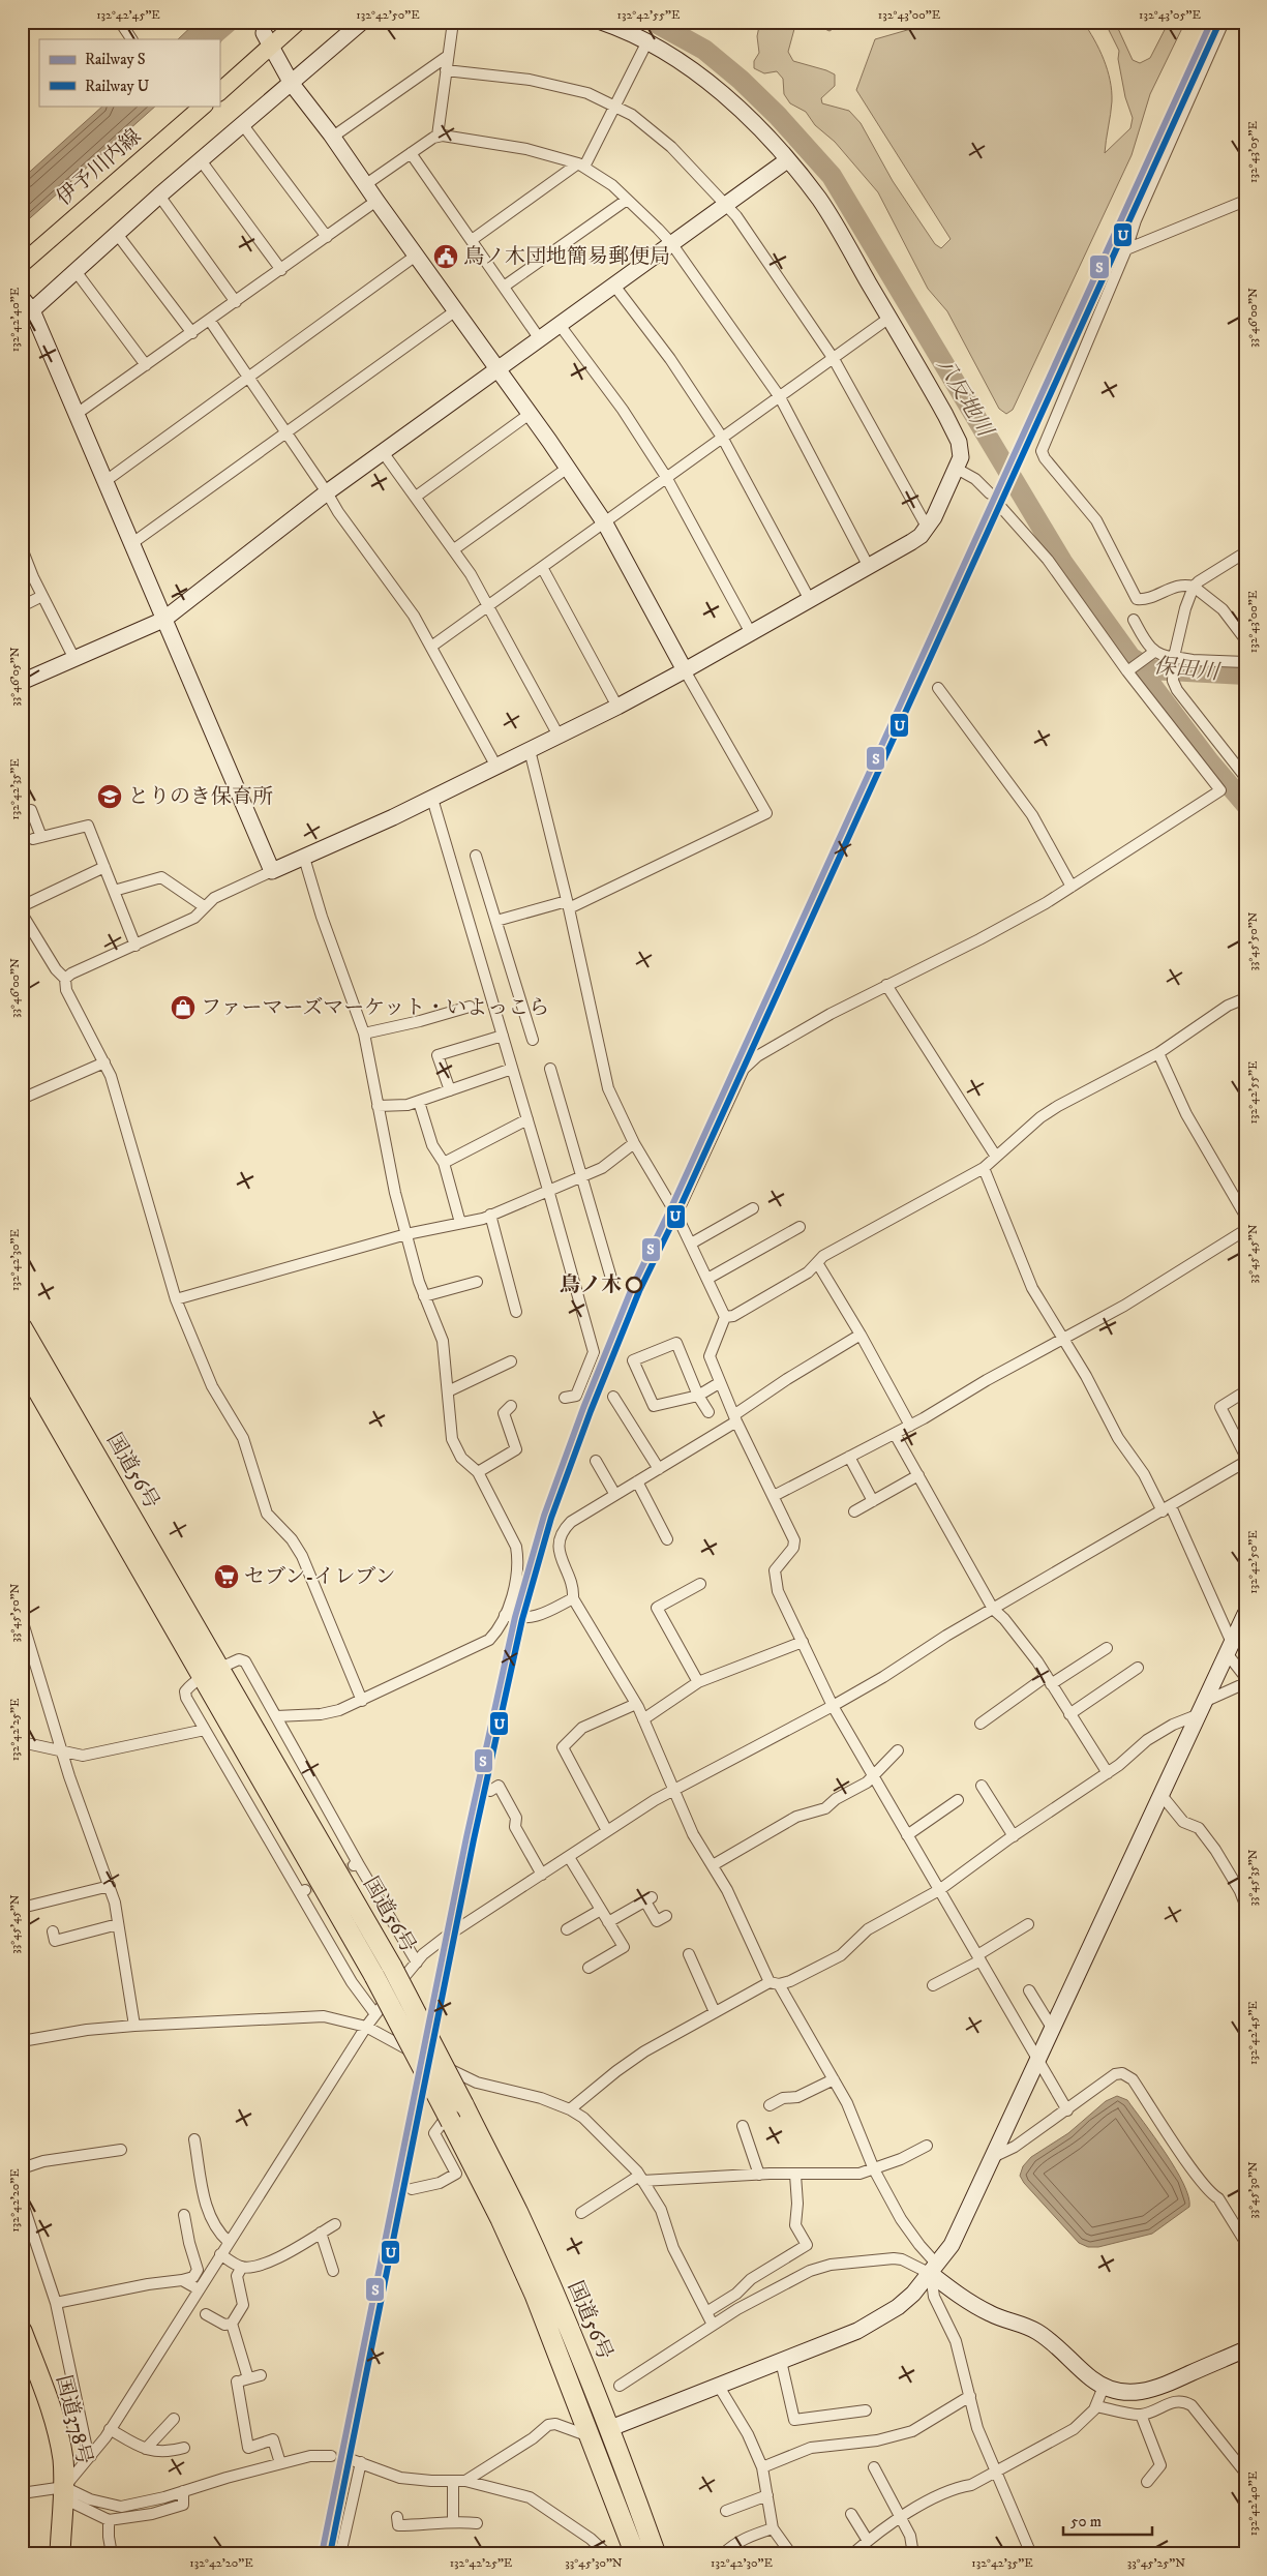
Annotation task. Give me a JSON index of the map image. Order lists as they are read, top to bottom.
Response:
{
  "streets": {
    "highway": ["国道56号", "国道378号"],
    "main road": ["伊予川内線"]
  },
  "water": ["八反地川", "保田川"],
  "places": {
    "public building": ["鳥ノ木団地簡易郵便局"],
    "school or university": ["とりのき保育所"],
    "shop": ["ファーマーズマーケット・いよっこら"],
    "other": ["鳥ノ木"],
    "supermarket": ["セブン-イレブン"]
  },
  "lines": ["rail line S", "rail line U"],
  "legend": ["Railway S", "Railway U"],
  "scale_bar": "50 m",
  "coordinates": [
    "132°42'45\"E",
    "132°42'50\"E",
    "132°42'55\"E",
    "132°43'00\"E",
    "132°43'05\"E",
    "33°46'00\"N",
    "132°42'40\"E",
    "33°46'05\"N",
    "132°42'35\"E",
    "33°45'50\"N",
    "33°45'45\"N",
    "132°42'30\"E",
    "132°42'25\"E",
    "33°45'35\"N",
    "33°45'30\"N",
    "132°42'20\"E",
    "33°45'25\"N"
  ]
}
